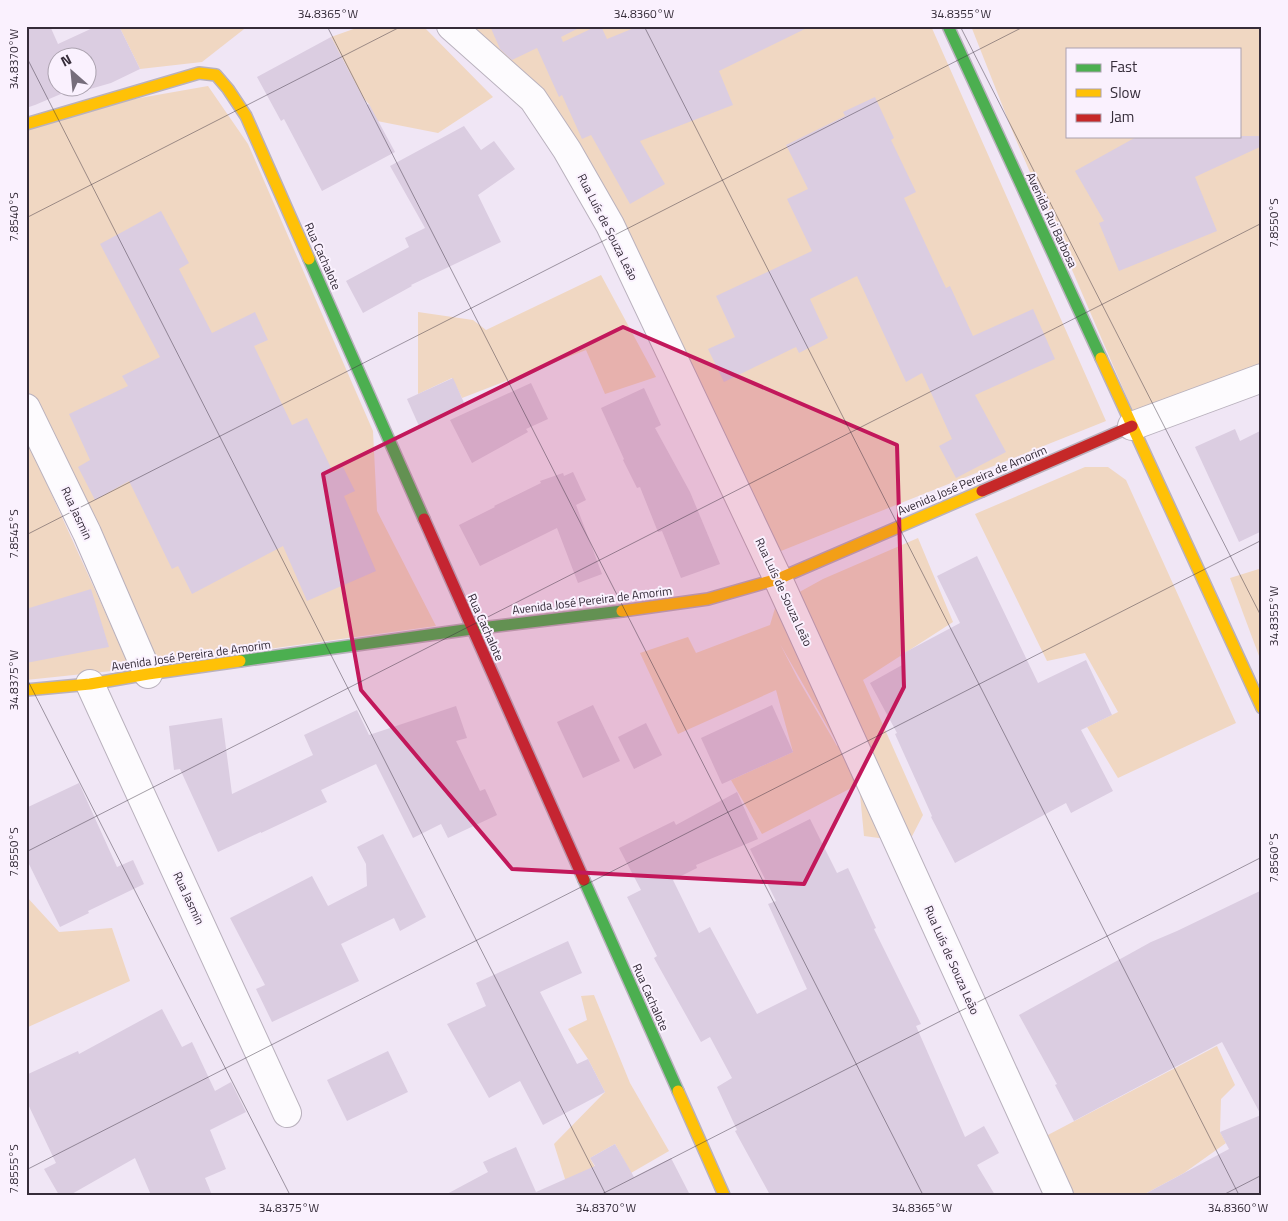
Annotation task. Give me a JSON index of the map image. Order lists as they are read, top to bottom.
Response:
{
  "streets": {
    "street": [
      "Avenida Rui Barbosa",
      "Rua Luís de Souza Leão",
      "Rua Cachalote",
      "Avenida José Pereira de Amorim",
      "Rua Jasmin"
    ]
  },
  "crossings": [
    ["Avenida Rui Barbosa", "Avenida José Pereira de Amorim"],
    ["Rua Luís de Souza Leão", "Avenida José Pereira de Amorim"],
    ["Rua Cachalote", "Avenida José Pereira de Amorim"],
    ["Avenida José Pereira de Amorim", "Rua Jasmin"]
  ],
  "legend": ["Fast", "Slow", "Jam"],
  "north": "top left",
  "coordinates": [
    "34.8365°W",
    "34.8360°W",
    "34.8355°W",
    "34.8370°W",
    "7.8540°S",
    "7.8550°S",
    "7.8545°S",
    "34.8375°W",
    "7.8560°S",
    "7.8555°S"
  ]
}
